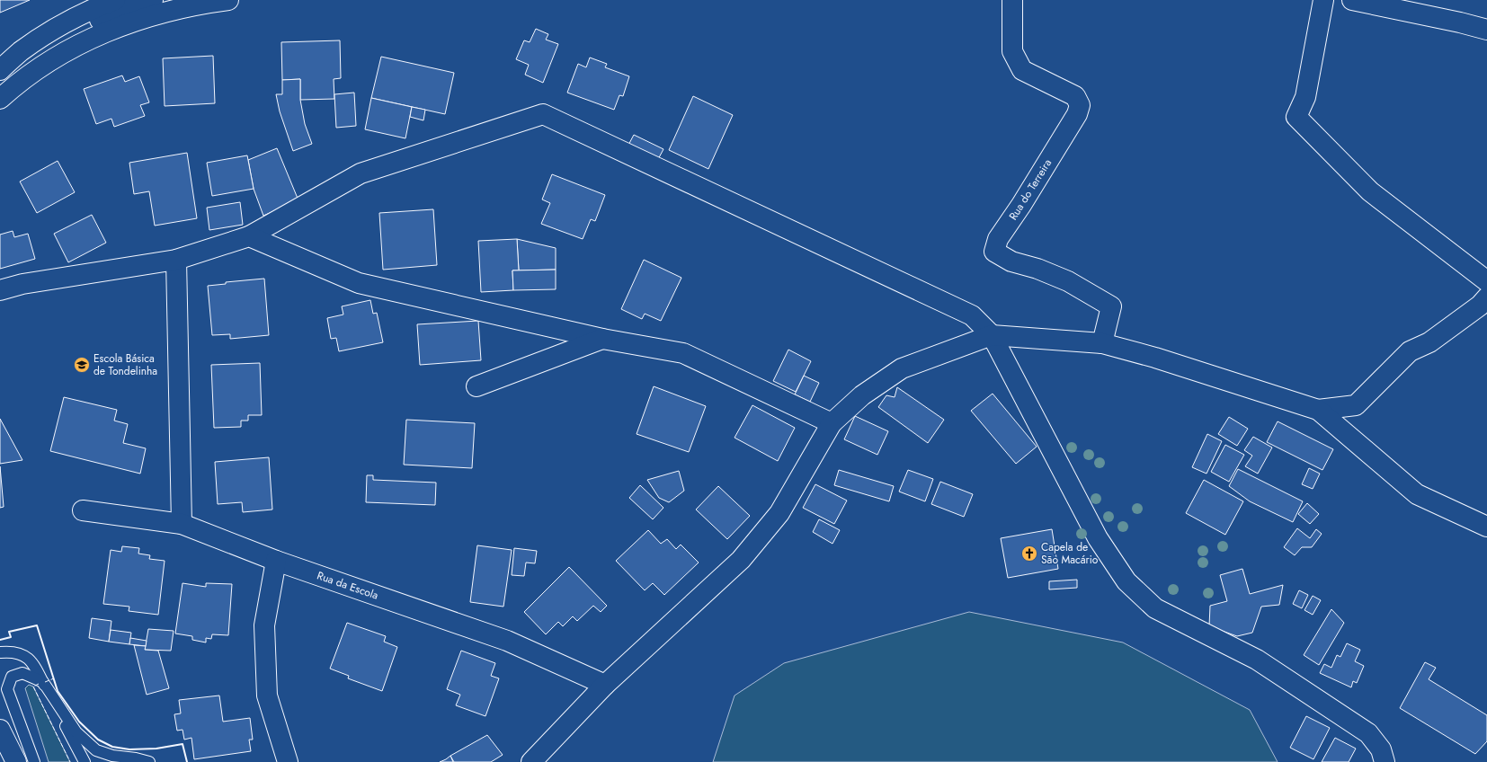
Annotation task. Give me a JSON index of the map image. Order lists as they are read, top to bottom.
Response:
{
  "streets": {
    "street": ["Rua do Terreira", "Rua da Escola"]
  },
  "places": {
    "school or university": ["Escola Básica de Tondelinha"],
    "church": ["Capela de São Macário"]
  }
}
